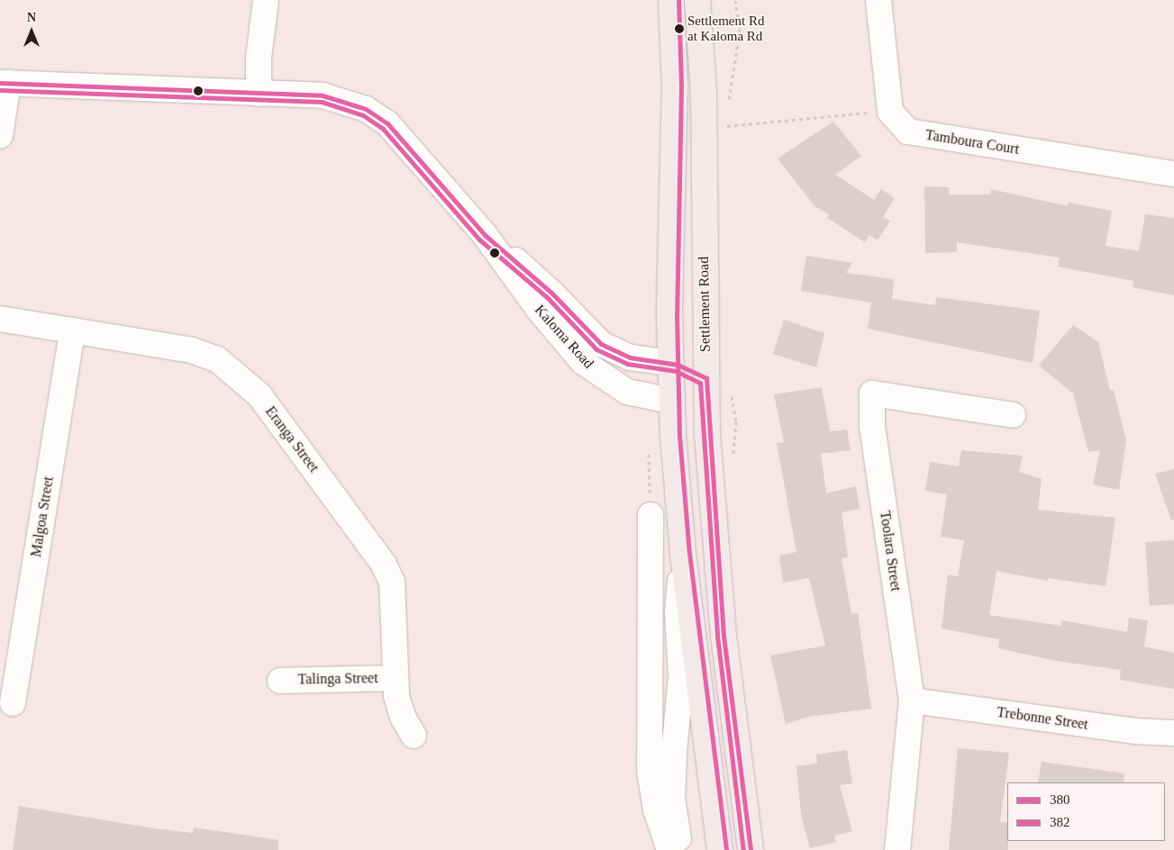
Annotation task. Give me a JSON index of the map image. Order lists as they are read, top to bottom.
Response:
{
  "streets": {
    "main road": ["Settlement Road"],
    "street": [
      "Tamboura Court",
      "Kaloma Road",
      "Eranga Street",
      "Malgoa Street",
      "Toolara Street",
      "Talinga Street",
      "Trebonne Street"
    ]
  },
  "crossings": [
    ["Eranga Street", "Malgoa Street"],
    ["Eranga Street", "Talinga Street"],
    ["Toolara Street", "Trebonne Street"]
  ],
  "places": ["Settlement Rd at Kaloma Rd"],
  "lines": ["transit line 380", "transit line 382"],
  "legend": ["380", "382"],
  "north": "top"
}
